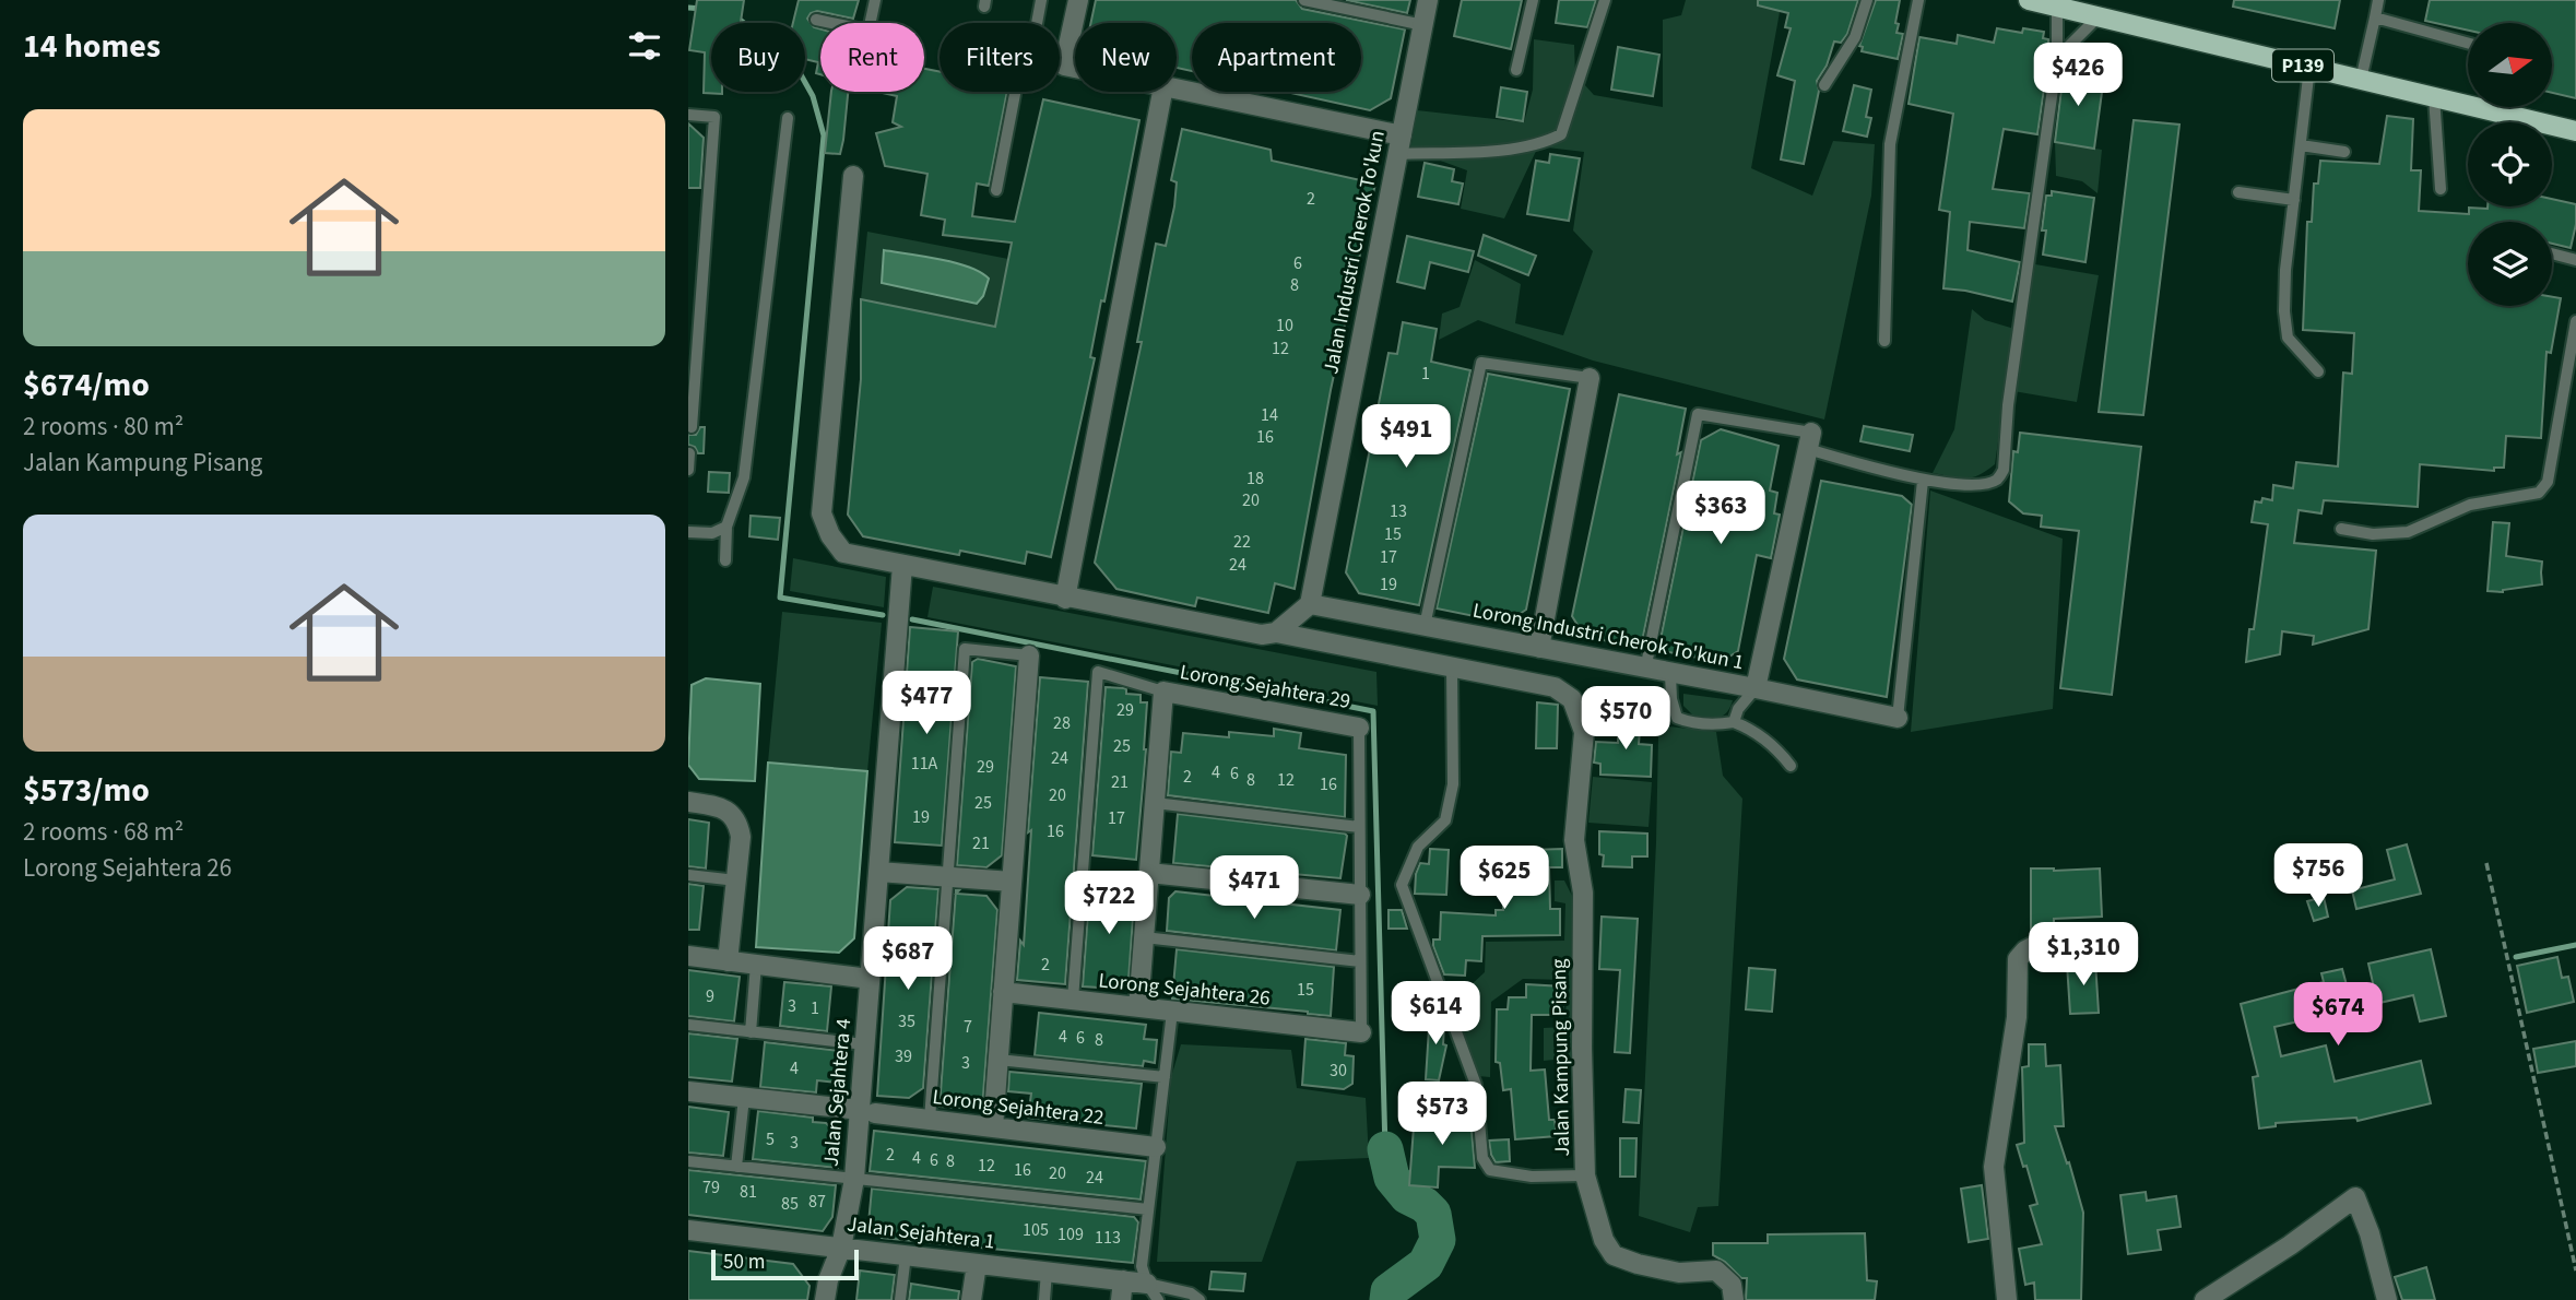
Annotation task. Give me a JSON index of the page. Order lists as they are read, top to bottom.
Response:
{
  "streets": {
    "main road": ["P139"],
    "street": [
      "Jalan Industri Cherok To'kun",
      "Lorong Industri Cherok To'kun 1",
      "Lorong Sejahtera 29",
      "Lorong Sejahtera 26",
      "Jalan Kampung Pisang",
      "Jalan Sejahtera 4",
      "Lorong Sejahtera 22",
      "Jalan Sejahtera 1"
    ]
  },
  "crossings": [
    ["Jalan Industri Cherok To'kun", "Lorong Industri Cherok To'kun 1"],
    ["Jalan Kampung Pisang", "Jalan Sejahtera 4"],
    ["Jalan Sejahtera 4", "Lorong Sejahtera 22"],
    ["Jalan Sejahtera 4", "Jalan Sejahtera 1"]
  ],
  "house_numbers": [
    "2",
    "6",
    "8",
    "10",
    "12",
    "1",
    "14",
    "16",
    "18",
    "20",
    "13",
    "15",
    "22",
    "17",
    "24",
    "19",
    "29",
    "28",
    "25",
    "24",
    "11A",
    "29",
    "4",
    "6",
    "2",
    "8",
    "12",
    "21",
    "16",
    "20",
    "25",
    "19",
    "17",
    "16",
    "21",
    "2",
    "15",
    "9",
    "3",
    "1",
    "35",
    "7",
    "4",
    "6",
    "8",
    "39",
    "3",
    "4",
    "30",
    "5",
    "3",
    "2",
    "4",
    "6",
    "8",
    "12",
    "16",
    "20",
    "24",
    "79",
    "81",
    "87",
    "85",
    "105",
    "109",
    "113"
  ],
  "scale_bar": "50 m",
  "north": "right",
  "page": {
    "heading": "14 homes",
    "chip": [
      "Buy",
      "Rent",
      "Filters",
      "New",
      "Apartment"
    ],
    "price": [
      "$426",
      "$491",
      "$363",
      "$477",
      "$570",
      "$756",
      "$625",
      "$471",
      "$722",
      "$1,310",
      "$687",
      "$614",
      "$674",
      "$573"
    ],
    "list": [
      {
        "name": "$674/mo",
        "note": "2 rooms · 80 m² · Jalan Kampung Pisang"
      },
      {
        "name": "$573/mo",
        "note": "2 rooms · 68 m² · Lorong Sejahtera 26"
      }
    ],
    "scale": "50 m"
  }
}
